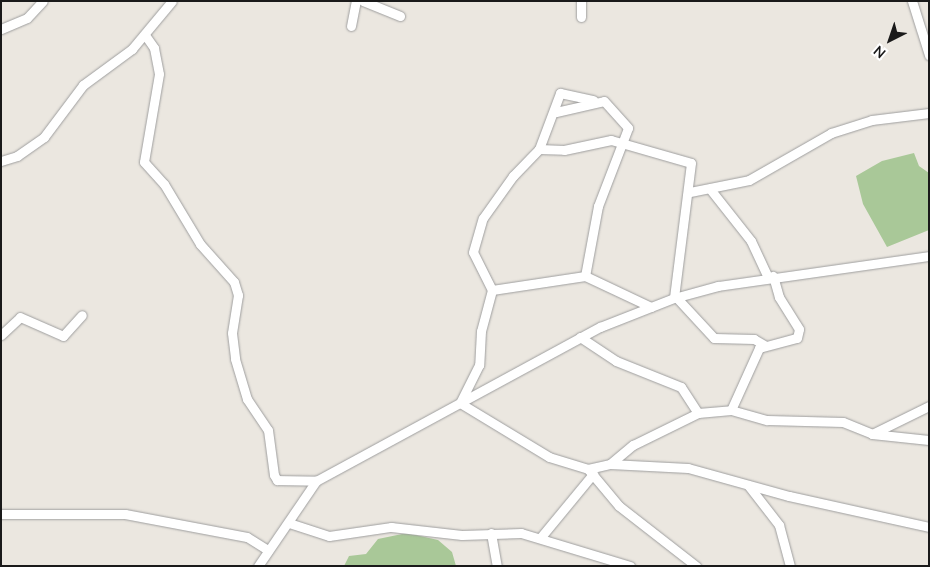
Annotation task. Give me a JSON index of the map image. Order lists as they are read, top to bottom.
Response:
{
  "north": "bottom left"
}
